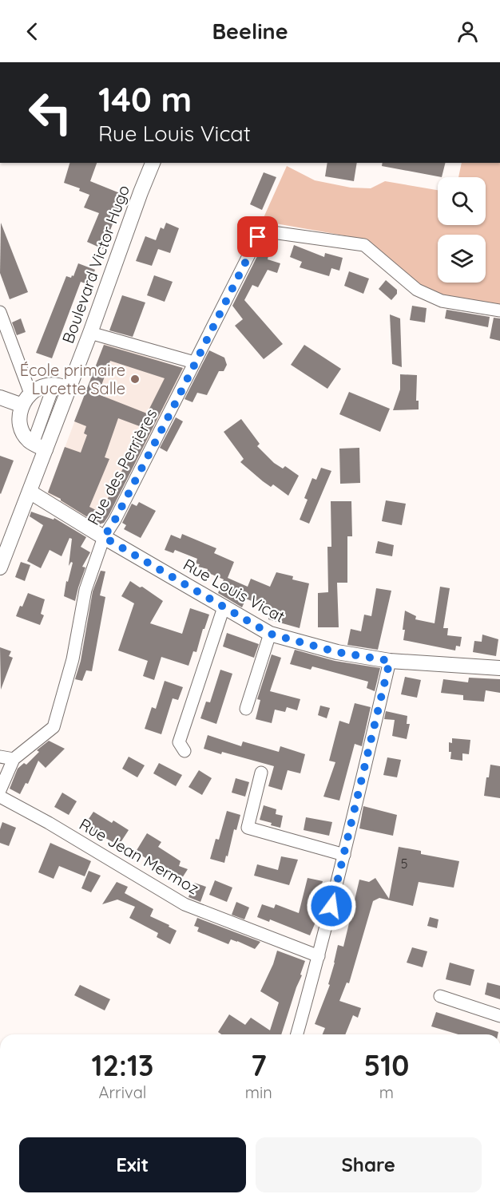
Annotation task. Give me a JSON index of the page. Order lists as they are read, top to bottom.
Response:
{
  "streets": {
    "street": [
      "Boulevard Victor Hugo",
      "Rue des Perrières",
      "Rue Louis Vicat",
      "Rue Jean Mermoz"
    ]
  },
  "crossings": [
    ["Boulevard Victor Hugo", "Rue Louis Vicat"],
    ["Rue des Perrières", "Rue Louis Vicat"]
  ],
  "places": ["École primaire Lucette Salle"],
  "house_numbers": ["5"],
  "page": {
    "header": "Beeline",
    "turn": ["140 m", "Rue Louis Vicat"],
    "eta": [
      "12:13",
      "Arrival",
      "7",
      "min",
      "510",
      "m"
    ],
    "buttons": ["Exit", "Share"]
  }
}
